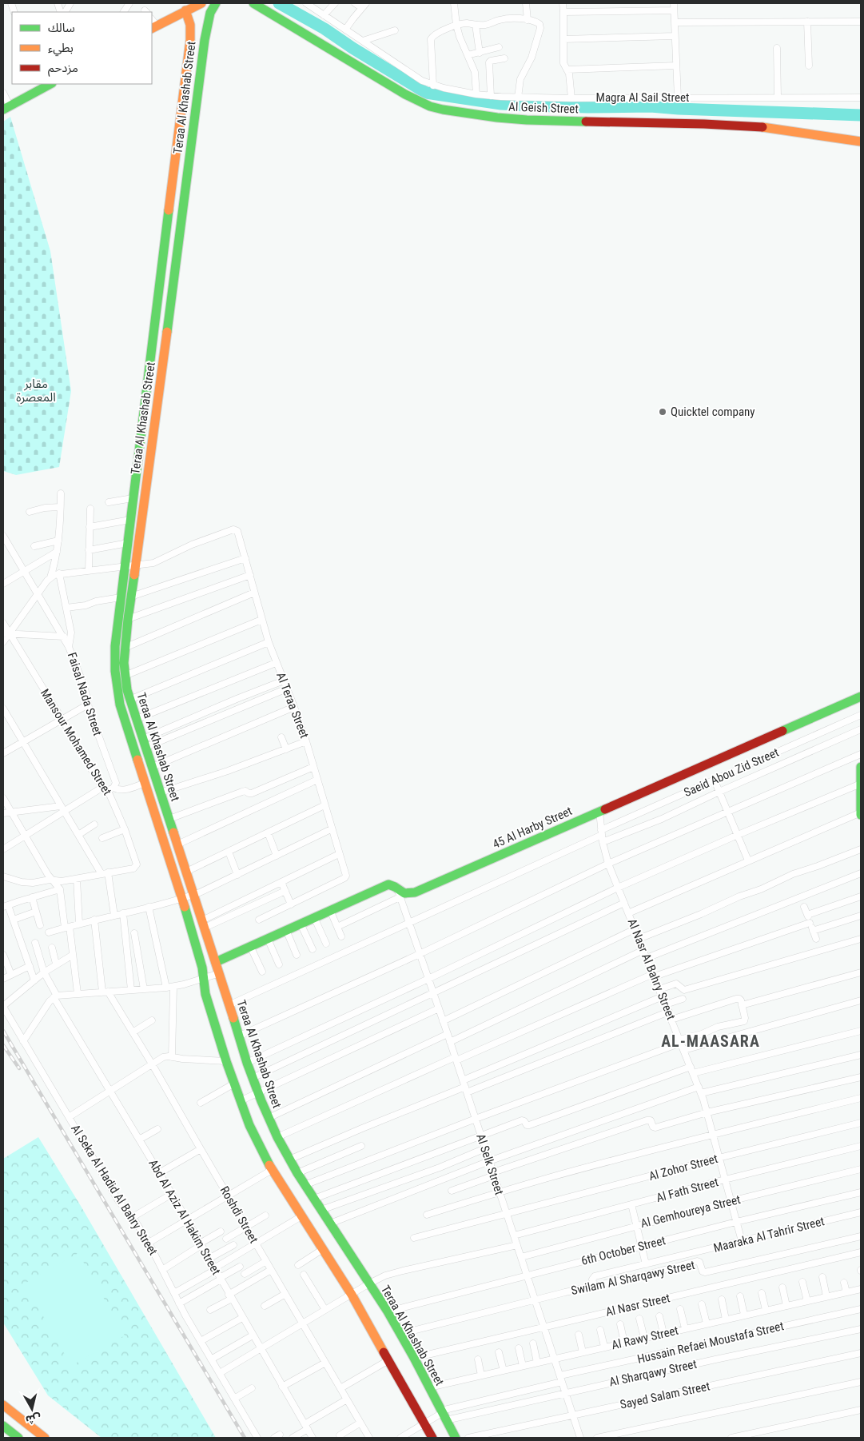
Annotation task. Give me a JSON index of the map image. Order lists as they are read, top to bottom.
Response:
{
  "streets": {
    "main road": ["Teraa Al Khashab Street", "Al Geish Street", "45 Al Harby Street"],
    "street": [
      "Magra Al Sail Street",
      "Faisal Nada Street",
      "Al Teraa Street",
      "Mansour Mohamed Street",
      "Saeid Abou Zid Street",
      "Al Nasr Al Bahry Street",
      "Al Selk Street",
      "Al Zohor Street",
      "Al Seka Al Hadid Al Bahry Street",
      "Al Fath Street",
      "Al Gemhoureya Street",
      "Roshdi Street",
      "Abd Al Aziz Al Hakim Street",
      "Maaraka Al Tahrir Street",
      "6th October Street",
      "Swilam Al Sharqawy Street",
      "Al Nasr Street",
      "Al Rawy Street",
      "Hussain Refaei Moustafa Street",
      "Al Sharqawy Street",
      "Sayed Salam Street"
    ]
  },
  "crossings": [
    ["Teraa Al Khashab Street", "Al Teraa Street"],
    ["Teraa Al Khashab Street", "Saeid Abou Zid Street"],
    ["Teraa Al Khashab Street", "45 Al Harby Street"],
    ["Teraa Al Khashab Street", "6th October Street"],
    ["Teraa Al Khashab Street", "Swilam Al Sharqawy Street"],
    ["Teraa Al Khashab Street", "Al Nasr Street"],
    ["Teraa Al Khashab Street", "Al Rawy Street"],
    ["Teraa Al Khashab Street", "Hussain Refaei Moustafa Street"],
    ["Teraa Al Khashab Street", "Al Sharqawy Street"],
    ["Saeid Abou Zid Street", "Al Nasr Al Bahry Street"],
    ["Saeid Abou Zid Street", "Al Selk Street"],
    ["45 Al Harby Street", "Al Nasr Al Bahry Street"],
    ["45 Al Harby Street", "Al Selk Street"],
    ["Al Nasr Al Bahry Street", "Al Zohor Street"],
    ["Al Nasr Al Bahry Street", "Al Fath Street"],
    ["Al Nasr Al Bahry Street", "Al Gemhoureya Street"],
    ["Al Nasr Al Bahry Street", "Maaraka Al Tahrir Street"],
    ["Al Nasr Al Bahry Street", "6th October Street"],
    ["Al Selk Street", "Al Zohor Street"],
    ["Al Selk Street", "Al Fath Street"],
    ["Al Selk Street", "Al Gemhoureya Street"],
    ["Al Selk Street", "6th October Street"],
    ["Al Selk Street", "Swilam Al Sharqawy Street"],
    ["Al Selk Street", "Al Nasr Street"],
    ["Al Selk Street", "Al Rawy Street"],
    ["Al Selk Street", "Hussain Refaei Moustafa Street"],
    ["Al Selk Street", "Al Sharqawy Street"],
    ["Al Selk Street", "Sayed Salam Street"],
    ["Maaraka Al Tahrir Street", "Swilam Al Sharqawy Street"],
    ["Hussain Refaei Moustafa Street", "Al Sharqawy Street"]
  ],
  "districts": ["AL-MAASARA"],
  "parks": ["مقابر المعصرة"],
  "places": ["Quicktel company"],
  "legend": ["سالك", "بطيء", "مزدحم"],
  "north": "bottom"
}
